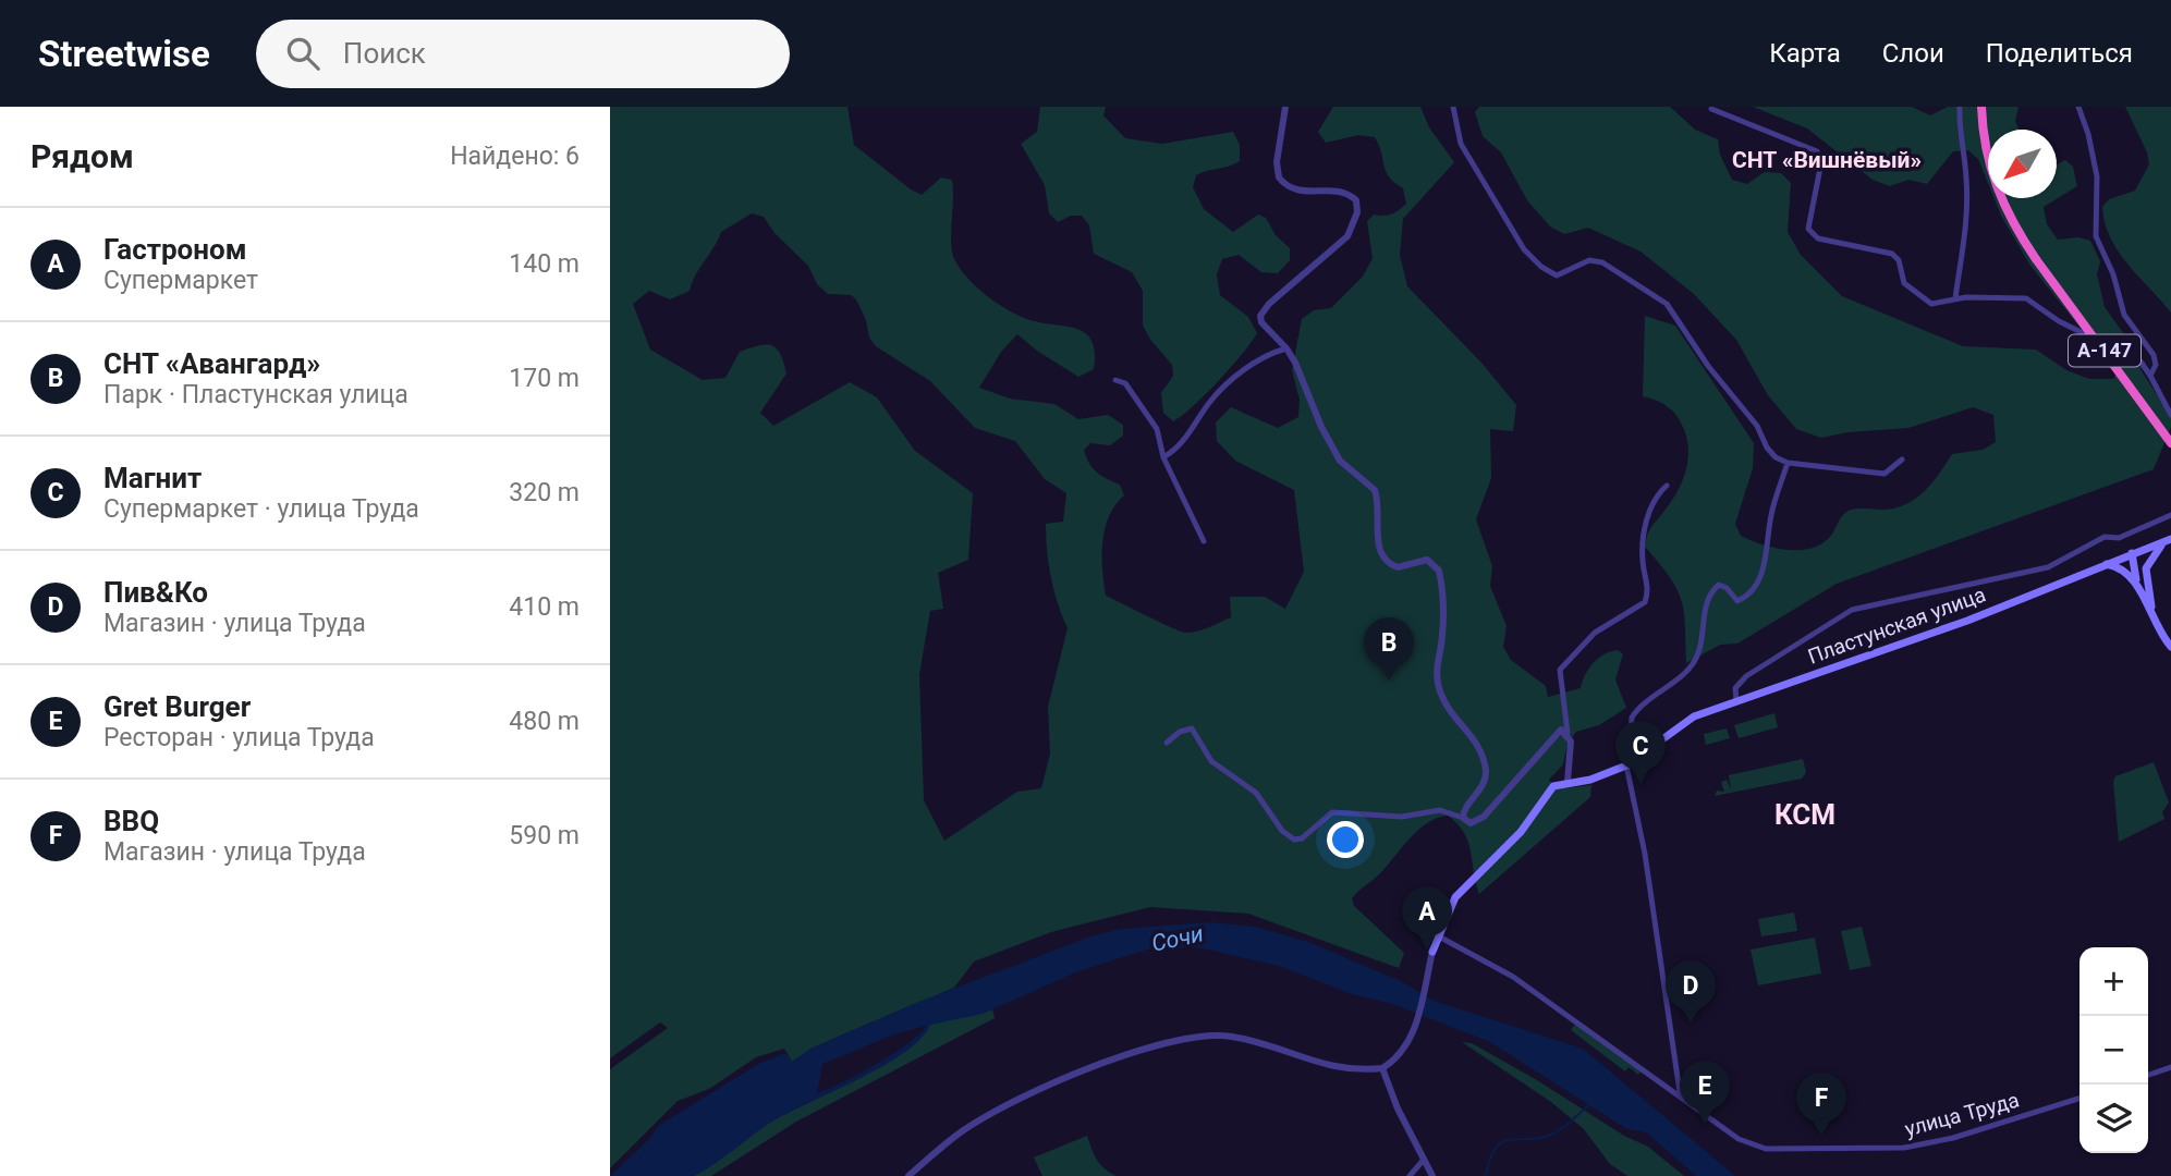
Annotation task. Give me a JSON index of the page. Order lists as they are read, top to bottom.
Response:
{
  "streets": {
    "highway": ["А-147"],
    "main road": ["Пластунская улица"],
    "street": ["улица Труда"]
  },
  "crossings": [
    ["Пластунская улица", "улица Труда"]
  ],
  "districts": ["СНТ «Вишнёвый»", "КСМ"],
  "water": ["Сочи"],
  "north": "bottom left",
  "page": {
    "header": "Streetwise",
    "search": "Поиск",
    "nav": ["Карта", "Слои", "Поделиться"],
    "heading": ["Рядом", "Найдено: 6"],
    "list": [
      {
        "mark": "A",
        "name": "Гастроном",
        "note": "Супермаркет",
        "value": "140 m"
      },
      {
        "mark": "B",
        "name": "СНТ «Авангард»",
        "note": "Парк · Пластунская улица",
        "value": "170 m"
      },
      {
        "mark": "C",
        "name": "Магнит",
        "note": "Супермаркет · улица Труда",
        "value": "320 m"
      },
      {
        "mark": "D",
        "name": "Пив&Ко",
        "note": "Магазин · улица Труда",
        "value": "410 m"
      },
      {
        "mark": "E",
        "name": "Gret Burger",
        "note": "Ресторан · улица Труда",
        "value": "480 m"
      },
      {
        "mark": "F",
        "name": "BBQ",
        "note": "Магазин · улица Труда",
        "value": "590 m"
      }
    ],
    "pins": [
      "B",
      "C",
      "A",
      "D",
      "E",
      "F"
    ],
    "map_buttons": ["+", "−"]
  }
}
